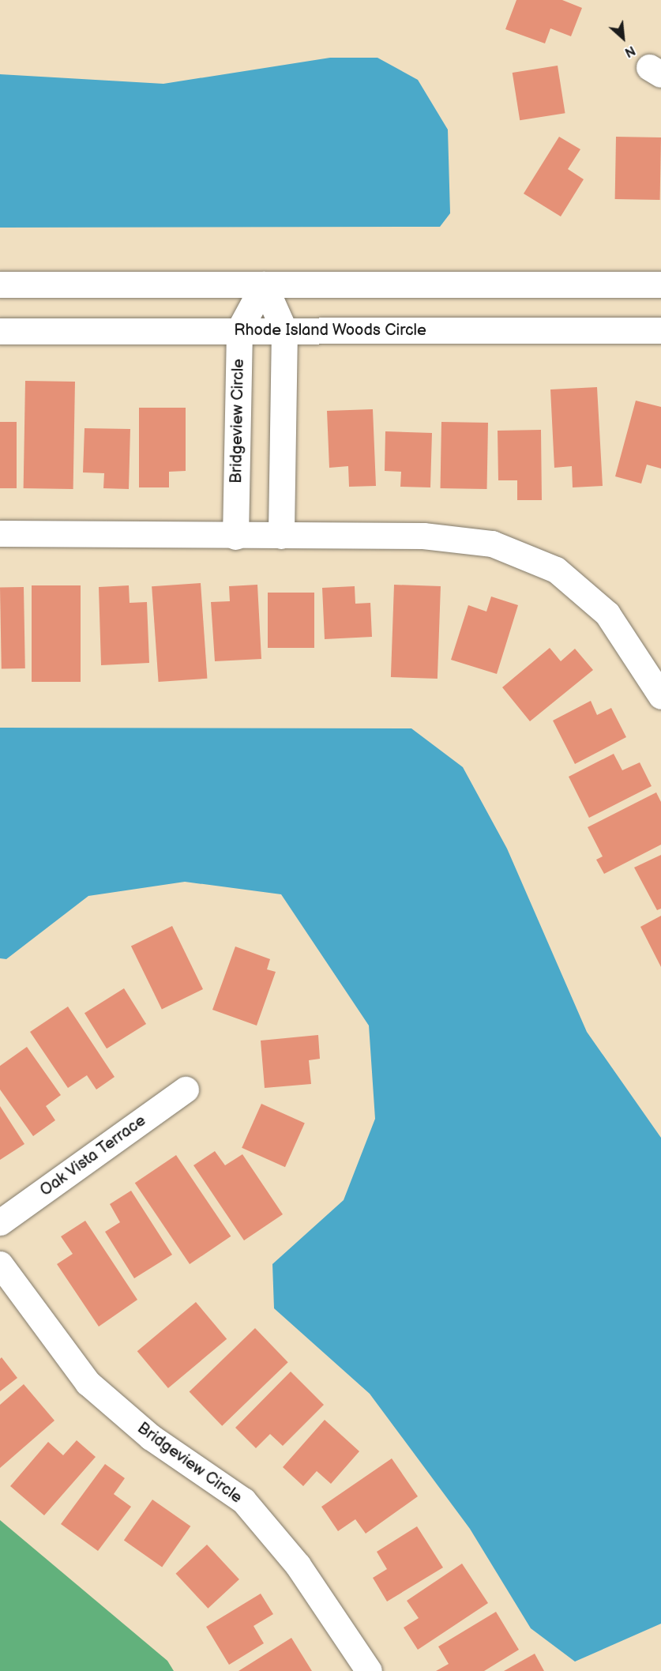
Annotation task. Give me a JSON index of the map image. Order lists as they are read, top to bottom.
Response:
{
  "streets": {
    "street": ["Rhode Island Woods Circle", "Bridgeview Circle", "Oak Vista Terrace"]
  },
  "crossings": [
    ["Rhode Island Woods Circle", "Bridgeview Circle"]
  ],
  "north": "bottom right"
}
